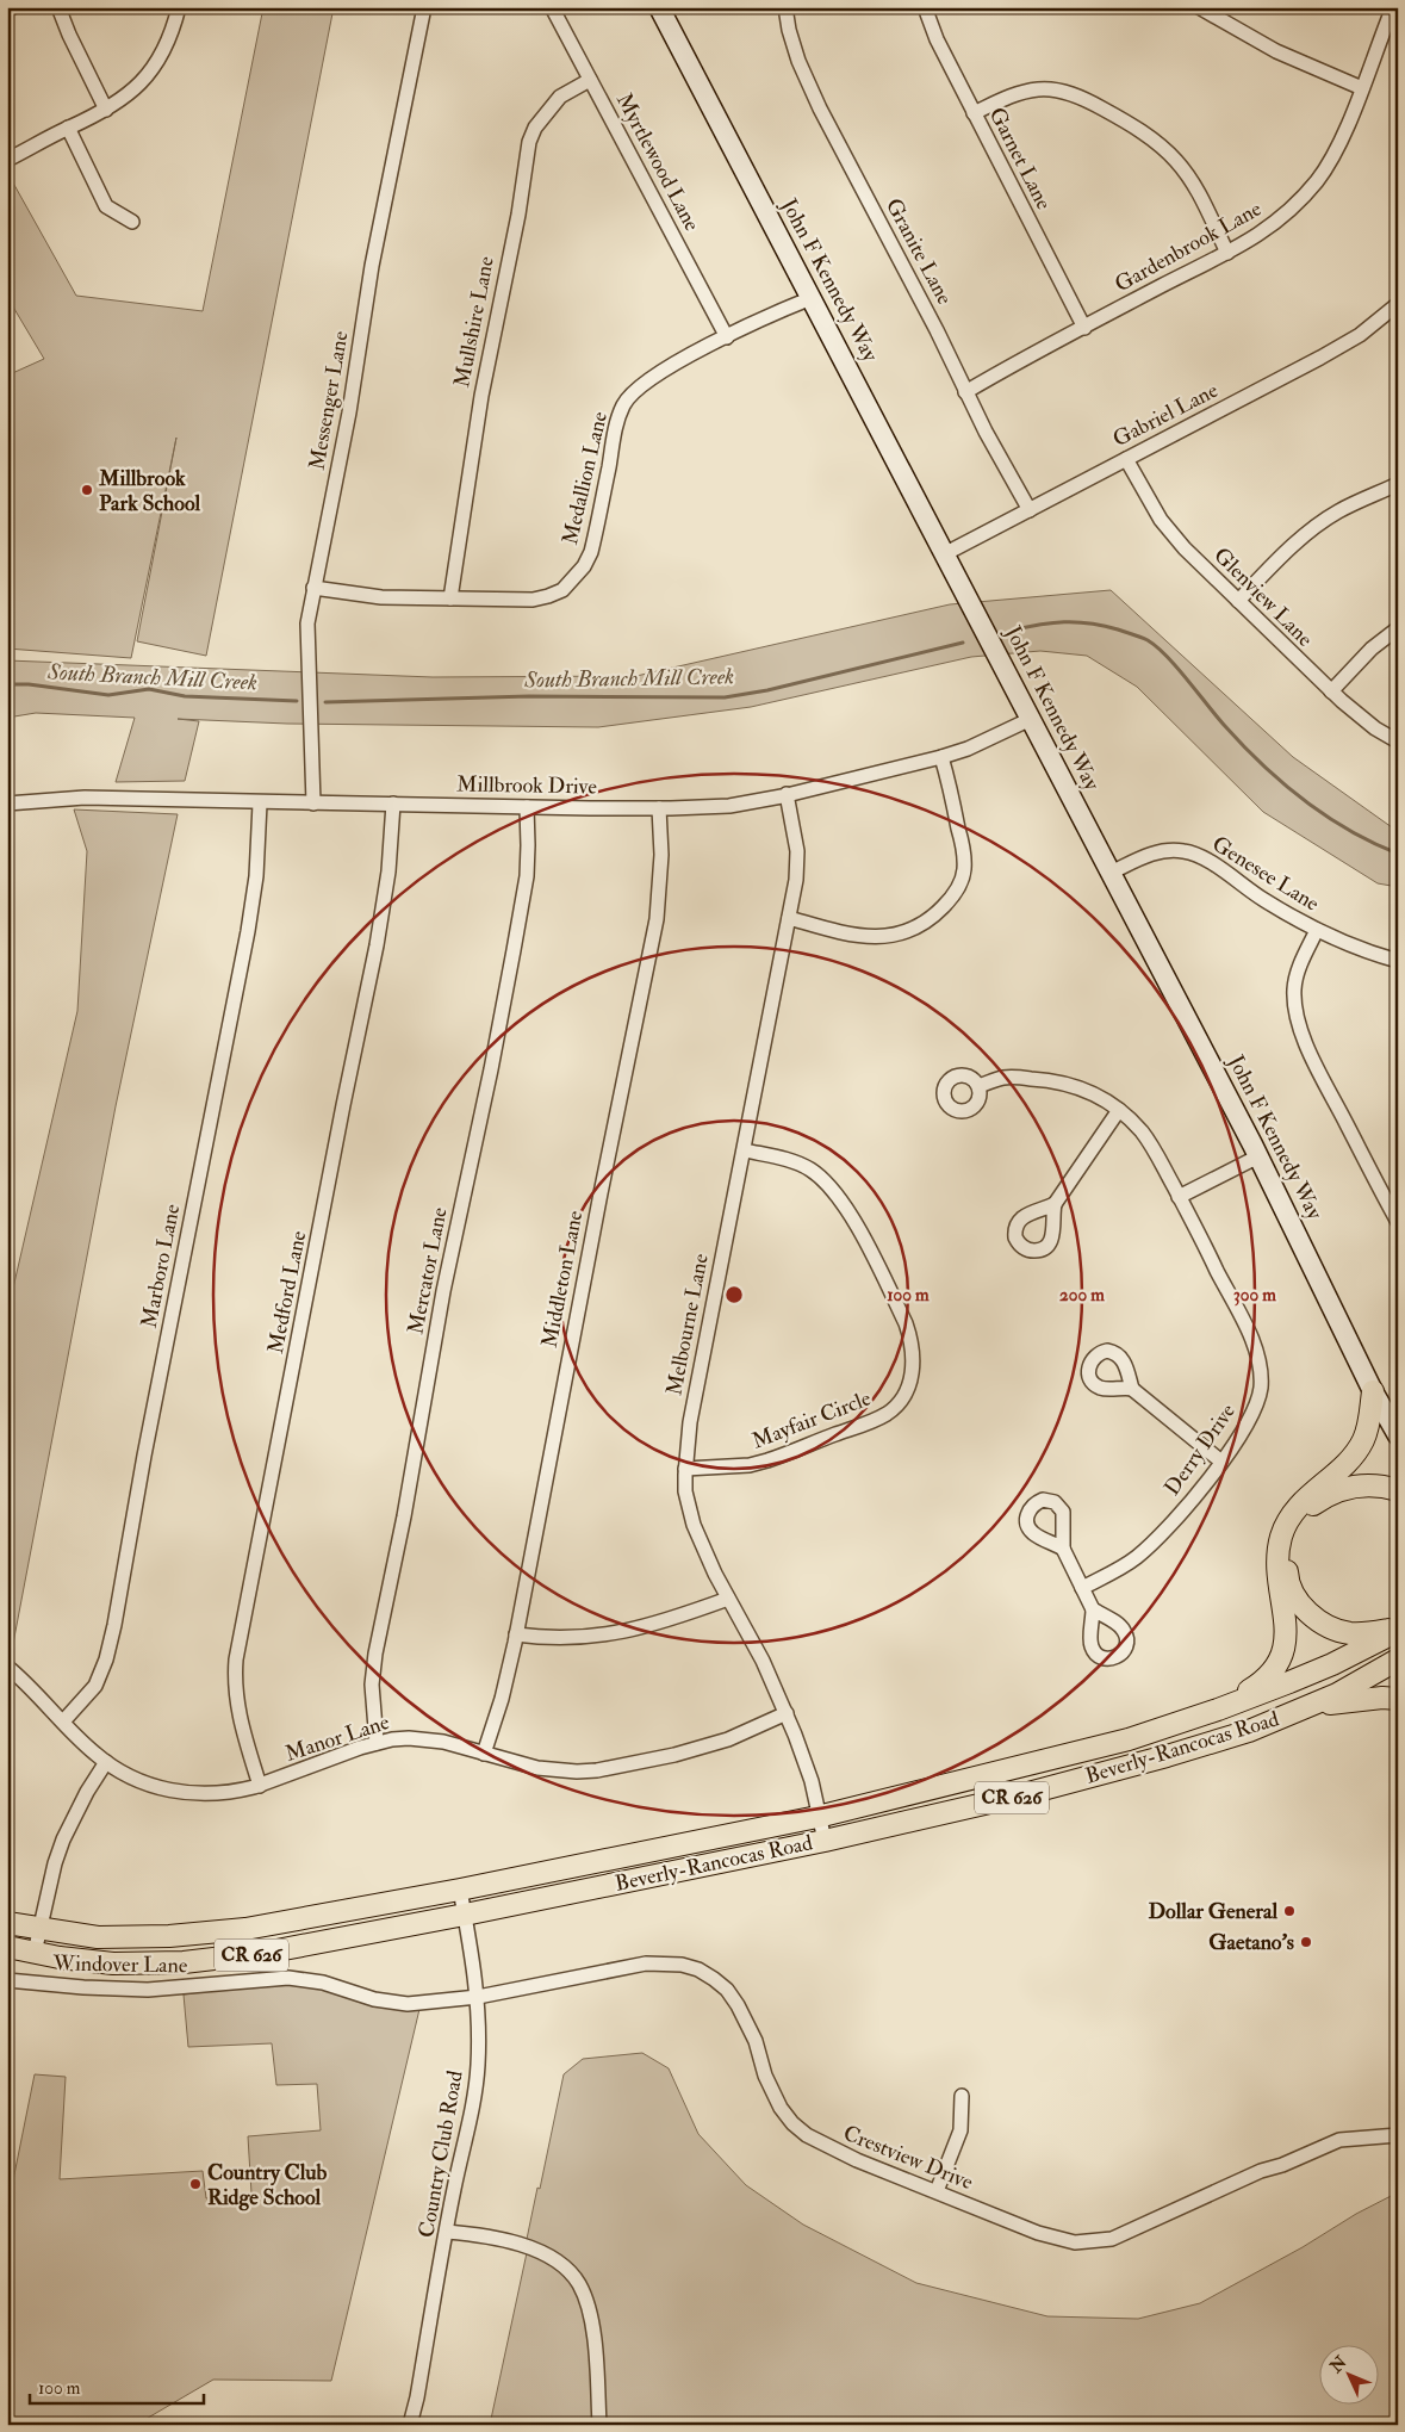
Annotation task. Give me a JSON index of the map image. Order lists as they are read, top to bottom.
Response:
{
  "streets": {
    "main road": ["Beverly-Rancocas Road", "CR 626"],
    "street": [
      "Garnet Lane",
      "Myrtlewood Lane",
      "Gardenbrook Lane",
      "Granite Lane",
      "John F Kennedy Way",
      "Mullshire Lane",
      "Messenger Lane",
      "Gabriel Lane",
      "Medallion Lane",
      "Glenview Lane",
      "Millbrook Drive",
      "Genesee Lane",
      "Marboro Lane",
      "Mercator Lane",
      "Middleton Lane",
      "Medford Lane",
      "Melbourne Lane",
      "Mayfair Circle",
      "Derry Drive",
      "Manor Lane",
      "Windover Lane",
      "Country Club Road",
      "Crestview Drive"
    ]
  },
  "crossings": [
    ["Garnet Lane", "Gardenbrook Lane"],
    ["Myrtlewood Lane", "Mullshire Lane"],
    ["Myrtlewood Lane", "Medallion Lane"],
    ["Gardenbrook Lane", "Granite Lane"],
    ["Granite Lane", "Gabriel Lane"],
    ["John F Kennedy Way", "Gabriel Lane"],
    ["John F Kennedy Way", "Medallion Lane"],
    ["John F Kennedy Way", "Millbrook Drive"],
    ["John F Kennedy Way", "Genesee Lane"],
    ["Mullshire Lane", "Medallion Lane"],
    ["Messenger Lane", "Medallion Lane"],
    ["Messenger Lane", "Millbrook Drive"],
    ["Gabriel Lane", "Glenview Lane"],
    ["Millbrook Drive", "Marboro Lane"],
    ["Millbrook Drive", "Mercator Lane"],
    ["Millbrook Drive", "Middleton Lane"],
    ["Millbrook Drive", "Medford Lane"],
    ["Millbrook Drive", "Melbourne Lane"],
    ["Marboro Lane", "Manor Lane"],
    ["Mercator Lane", "Manor Lane"],
    ["Middleton Lane", "Manor Lane"],
    ["Medford Lane", "Manor Lane"],
    ["Melbourne Lane", "Mayfair Circle"],
    ["Melbourne Lane", "Manor Lane"],
    ["Melbourne Lane", "Beverly-Rancocas Road"],
    ["Beverly-Rancocas Road", "Country Club Road"],
    ["Windover Lane", "Country Club Road"],
    ["Windover Lane", "Crestview Drive"],
    ["Country Club Road", "Crestview Drive"]
  ],
  "water": ["South Branch Mill Creek"],
  "places": [
    "Millbrook Park School",
    "Dollar General",
    "Gaetano's",
    "Country Club Ridge School"
  ],
  "scale_bar": "100 m",
  "north": "top left",
  "rings": ["100 m", "200 m", "300 m"]
}
